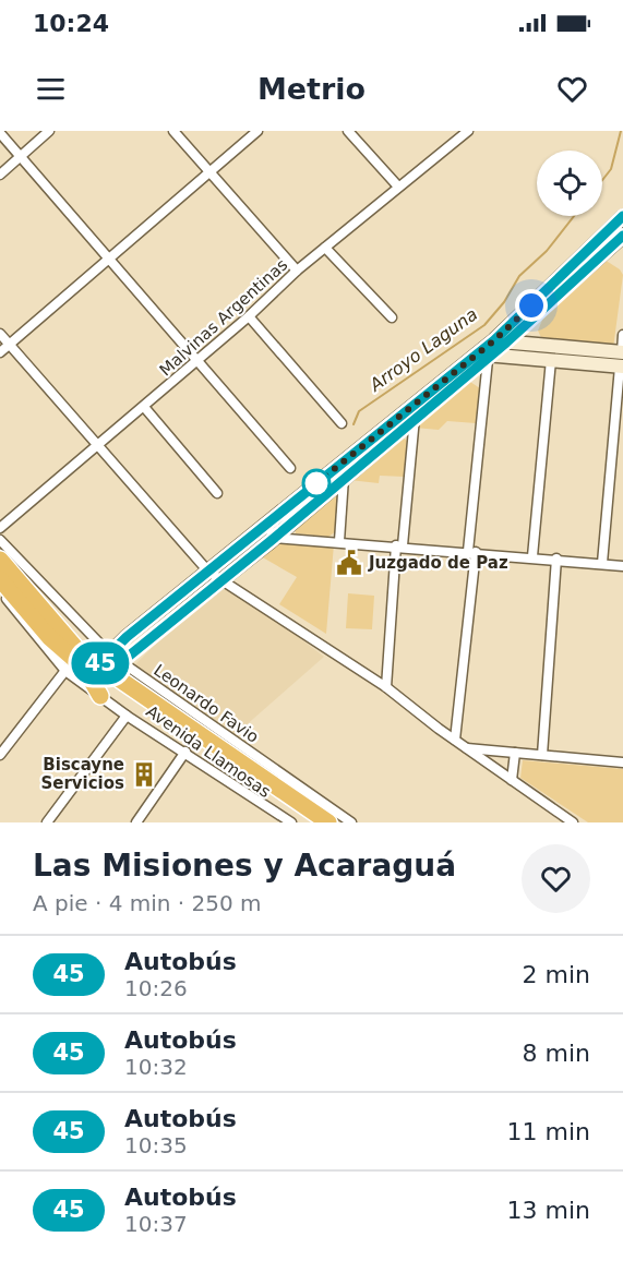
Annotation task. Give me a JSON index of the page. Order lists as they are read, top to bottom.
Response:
{
  "streets": {
    "highway": ["Avenida Llamosas"],
    "street": ["Malvinas Argentinas", "Leonardo Favio"]
  },
  "crossings": [
    ["Leonardo Favio", "Avenida Llamosas"]
  ],
  "water": ["Arroyo Laguna"],
  "places": {
    "public building": ["Juzgado de Paz"],
    "building": ["Biscayne Servicios"]
  },
  "lines": ["bus line 45"],
  "page": {
    "status": "10:24",
    "header": "Metrio",
    "on_map": "45",
    "heading": ["Las Misiones y Acaraguá", "A pie · 4 min · 250 m"],
    "list": [
      {
        "mark": "45",
        "name": "Autobús",
        "note": "10:26",
        "value": "2 min"
      },
      {
        "mark": "45",
        "name": "Autobús",
        "note": "10:32",
        "value": "8 min"
      },
      {
        "mark": "45",
        "name": "Autobús",
        "note": "10:35",
        "value": "11 min"
      },
      {
        "mark": "45",
        "name": "Autobús",
        "note": "10:37",
        "value": "13 min"
      }
    ]
  }
}
